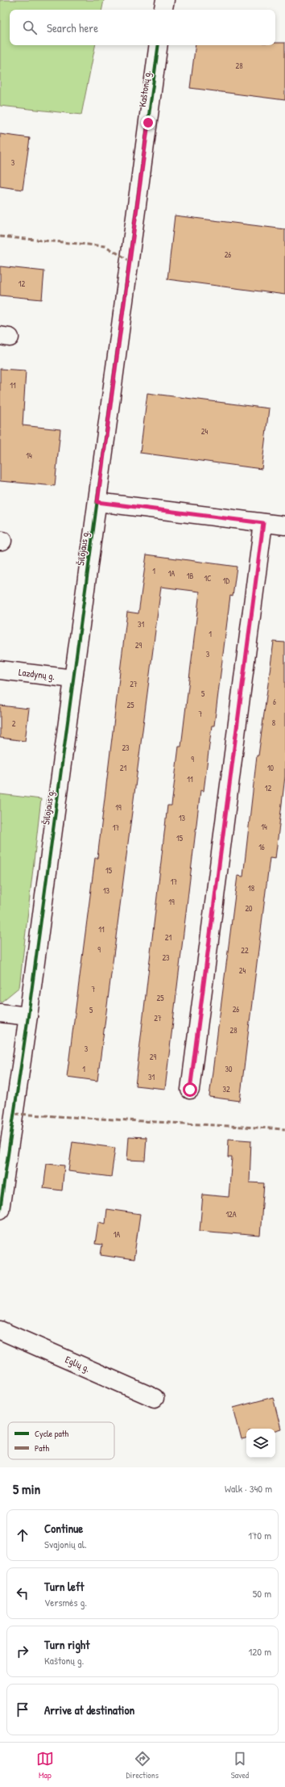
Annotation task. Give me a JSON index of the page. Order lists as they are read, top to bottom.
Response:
{
  "streets": {
    "street": [
      "Kaštonų g.",
      "Šilojaus g.",
      "Lazdynų g.",
      "Eglių g."
    ]
  },
  "crossings": [
    ["Kaštonų g.", "Šilojaus g."],
    ["Šilojaus g.", "Lazdynų g."]
  ],
  "house_numbers": [
    "28",
    "3",
    "26",
    "12",
    "11",
    "24",
    "14",
    "1",
    "1A",
    "1B",
    "1C",
    "1D",
    "31",
    "1",
    "29",
    "3",
    "27",
    "5",
    "6",
    "25",
    "7",
    "8",
    "2",
    "23",
    "9",
    "21",
    "10",
    "11",
    "12",
    "19",
    "13",
    "14",
    "17",
    "15",
    "16",
    "15",
    "17",
    "18",
    "13",
    "19",
    "20",
    "11",
    "21",
    "9",
    "22",
    "23",
    "24",
    "7",
    "25",
    "26",
    "5",
    "27",
    "28",
    "3",
    "29",
    "1",
    "30",
    "31",
    "32",
    "12A",
    "1A"
  ],
  "legend": ["Cycle path", "Path"],
  "page": {
    "search": "Search here",
    "heading": ["5 min", "Walk · 340 m"],
    "list": [
      ["Continue", "Svajonių al.", "170 m"],
      ["Turn left", "Versmės g.", "50 m"],
      ["Turn right", "Kaštonų g.", "120 m"],
      "Arrive at destination"
    ],
    "nav": ["Map", "Directions", "Saved"]
  }
}
